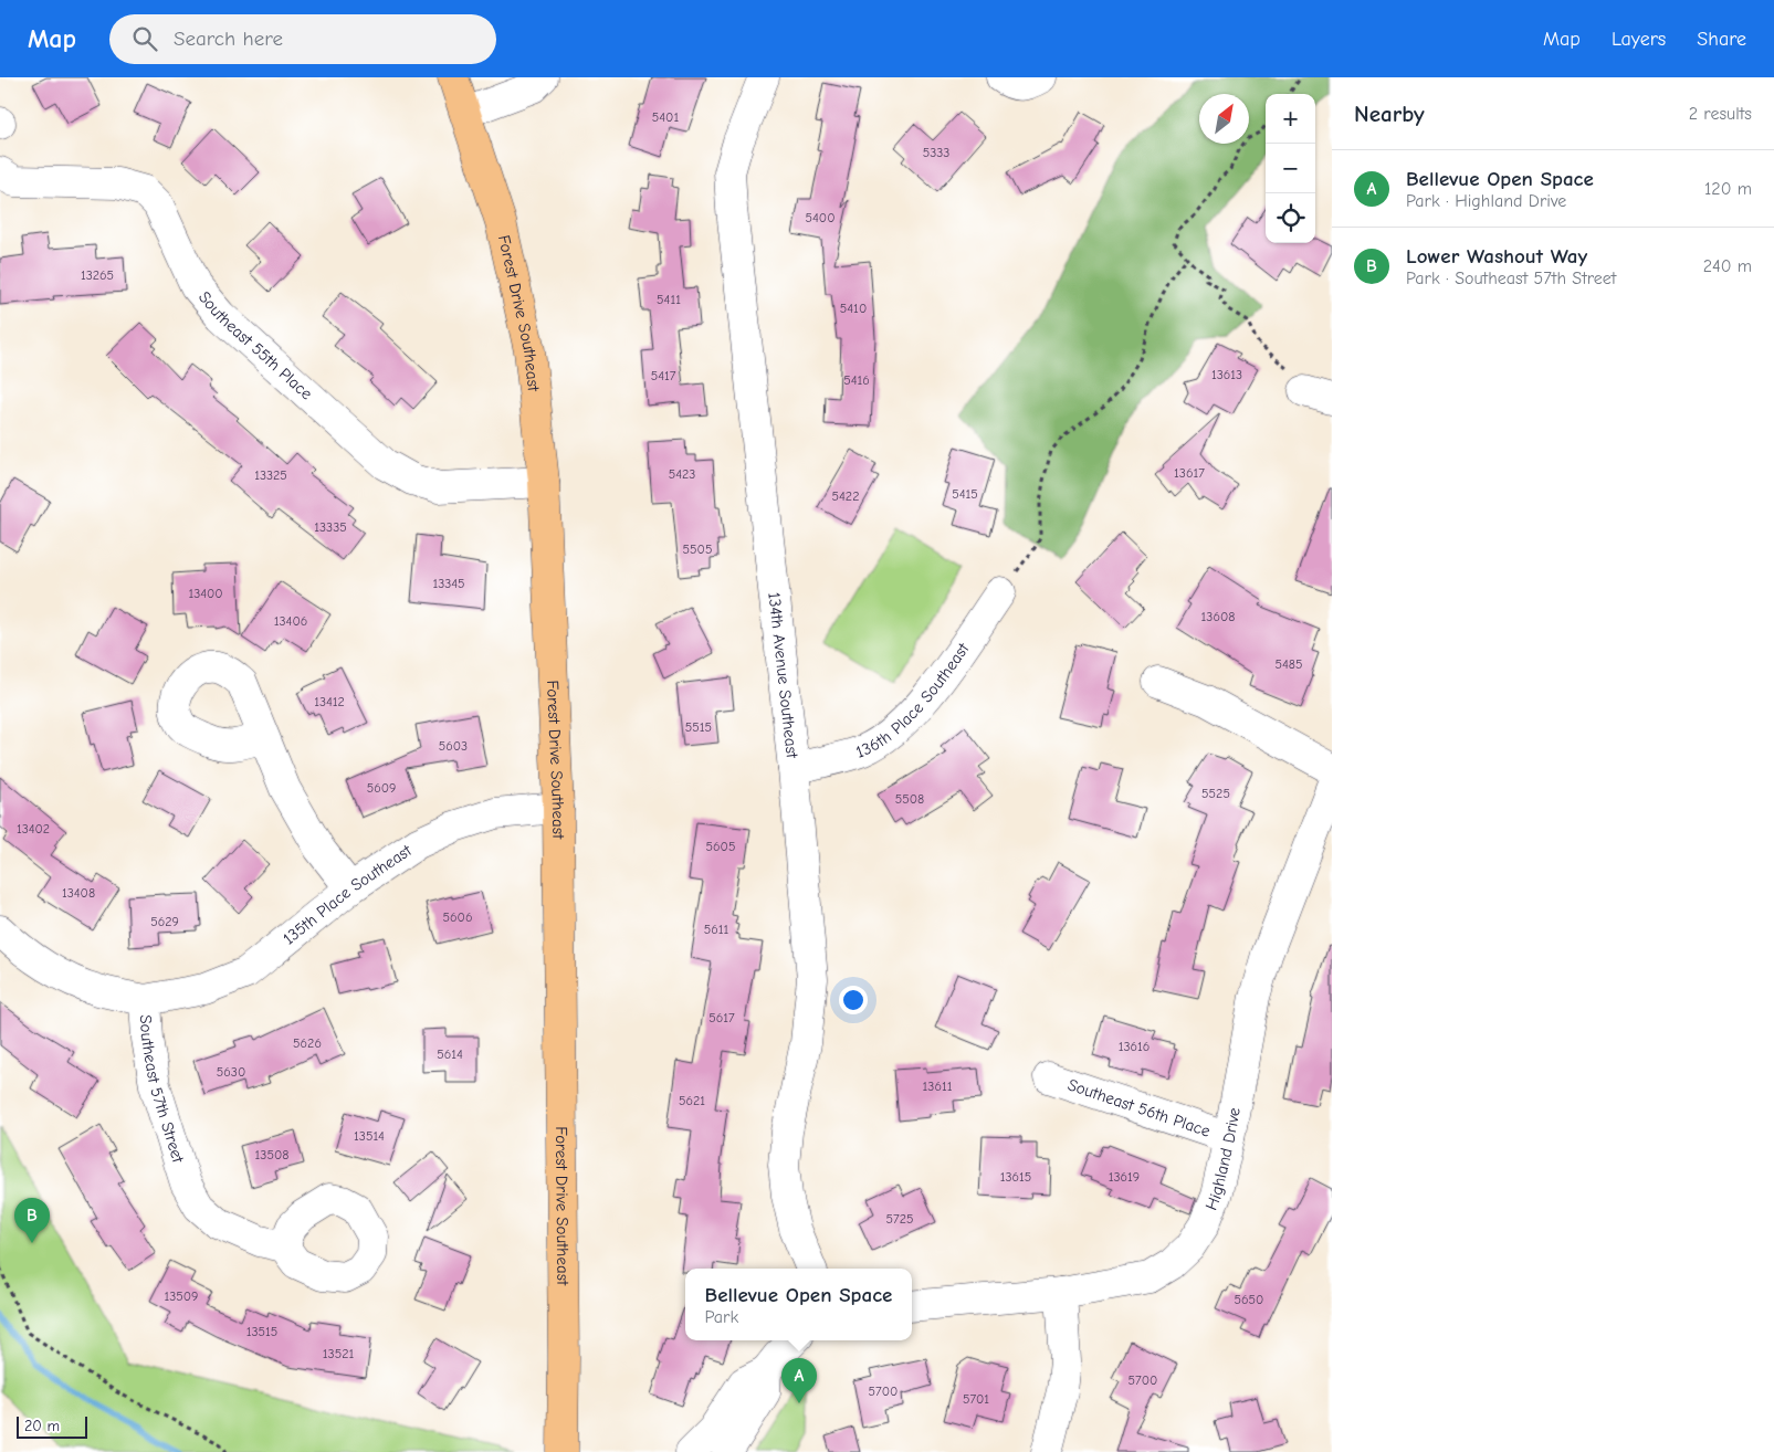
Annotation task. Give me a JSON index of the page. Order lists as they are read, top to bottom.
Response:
{
  "streets": {
    "main road": ["Forest Drive Southeast"],
    "street": [
      "Southeast 55th Place",
      "134th Avenue Southeast",
      "136th Place Southeast",
      "135th Place Southeast",
      "Southeast 57th Street",
      "Southeast 56th Place",
      "Highland Drive"
    ]
  },
  "crossings": [
    ["Forest Drive Southeast", "Southeast 55th Place"],
    ["Forest Drive Southeast", "135th Place Southeast"],
    ["134th Avenue Southeast", "136th Place Southeast"],
    ["135th Place Southeast", "Southeast 57th Street"],
    ["Southeast 56th Place", "Highland Drive"]
  ],
  "house_numbers": [
    "5401",
    "5333",
    "5400",
    "13265",
    "5411",
    "5410",
    "13613",
    "5417",
    "5416",
    "13617",
    "5423",
    "13325",
    "5415",
    "5422",
    "13335",
    "5505",
    "13345",
    "13400",
    "13608",
    "13406",
    "5485",
    "13412",
    "5515",
    "5603",
    "5609",
    "5525",
    "5508",
    "13402",
    "5605",
    "13408",
    "5606",
    "5629",
    "5611",
    "5617",
    "5626",
    "13616",
    "5614",
    "5630",
    "13611",
    "5621",
    "13514",
    "13508",
    "13615",
    "13619",
    "5725",
    "13509",
    "5650",
    "13515",
    "13521",
    "5700",
    "5700",
    "5701"
  ],
  "scale_bar": "20 m",
  "north": "top right",
  "page": {
    "header": "Map",
    "search": "Search here",
    "nav": ["Map", "Layers", "Share"],
    "heading": ["Nearby", "2 results"],
    "map_buttons": ["+", "−"],
    "list": [
      {
        "mark": "A",
        "name": "Bellevue Open Space",
        "note": "Park · Highland Drive",
        "value": "120 m"
      },
      {
        "mark": "B",
        "name": "Lower Washout Way",
        "note": "Park · Southeast 57th Street",
        "value": "240 m"
      }
    ],
    "pins": ["B", "A"],
    "popup": ["Bellevue Open Space", "Park"],
    "scale": "20 m"
  }
}
